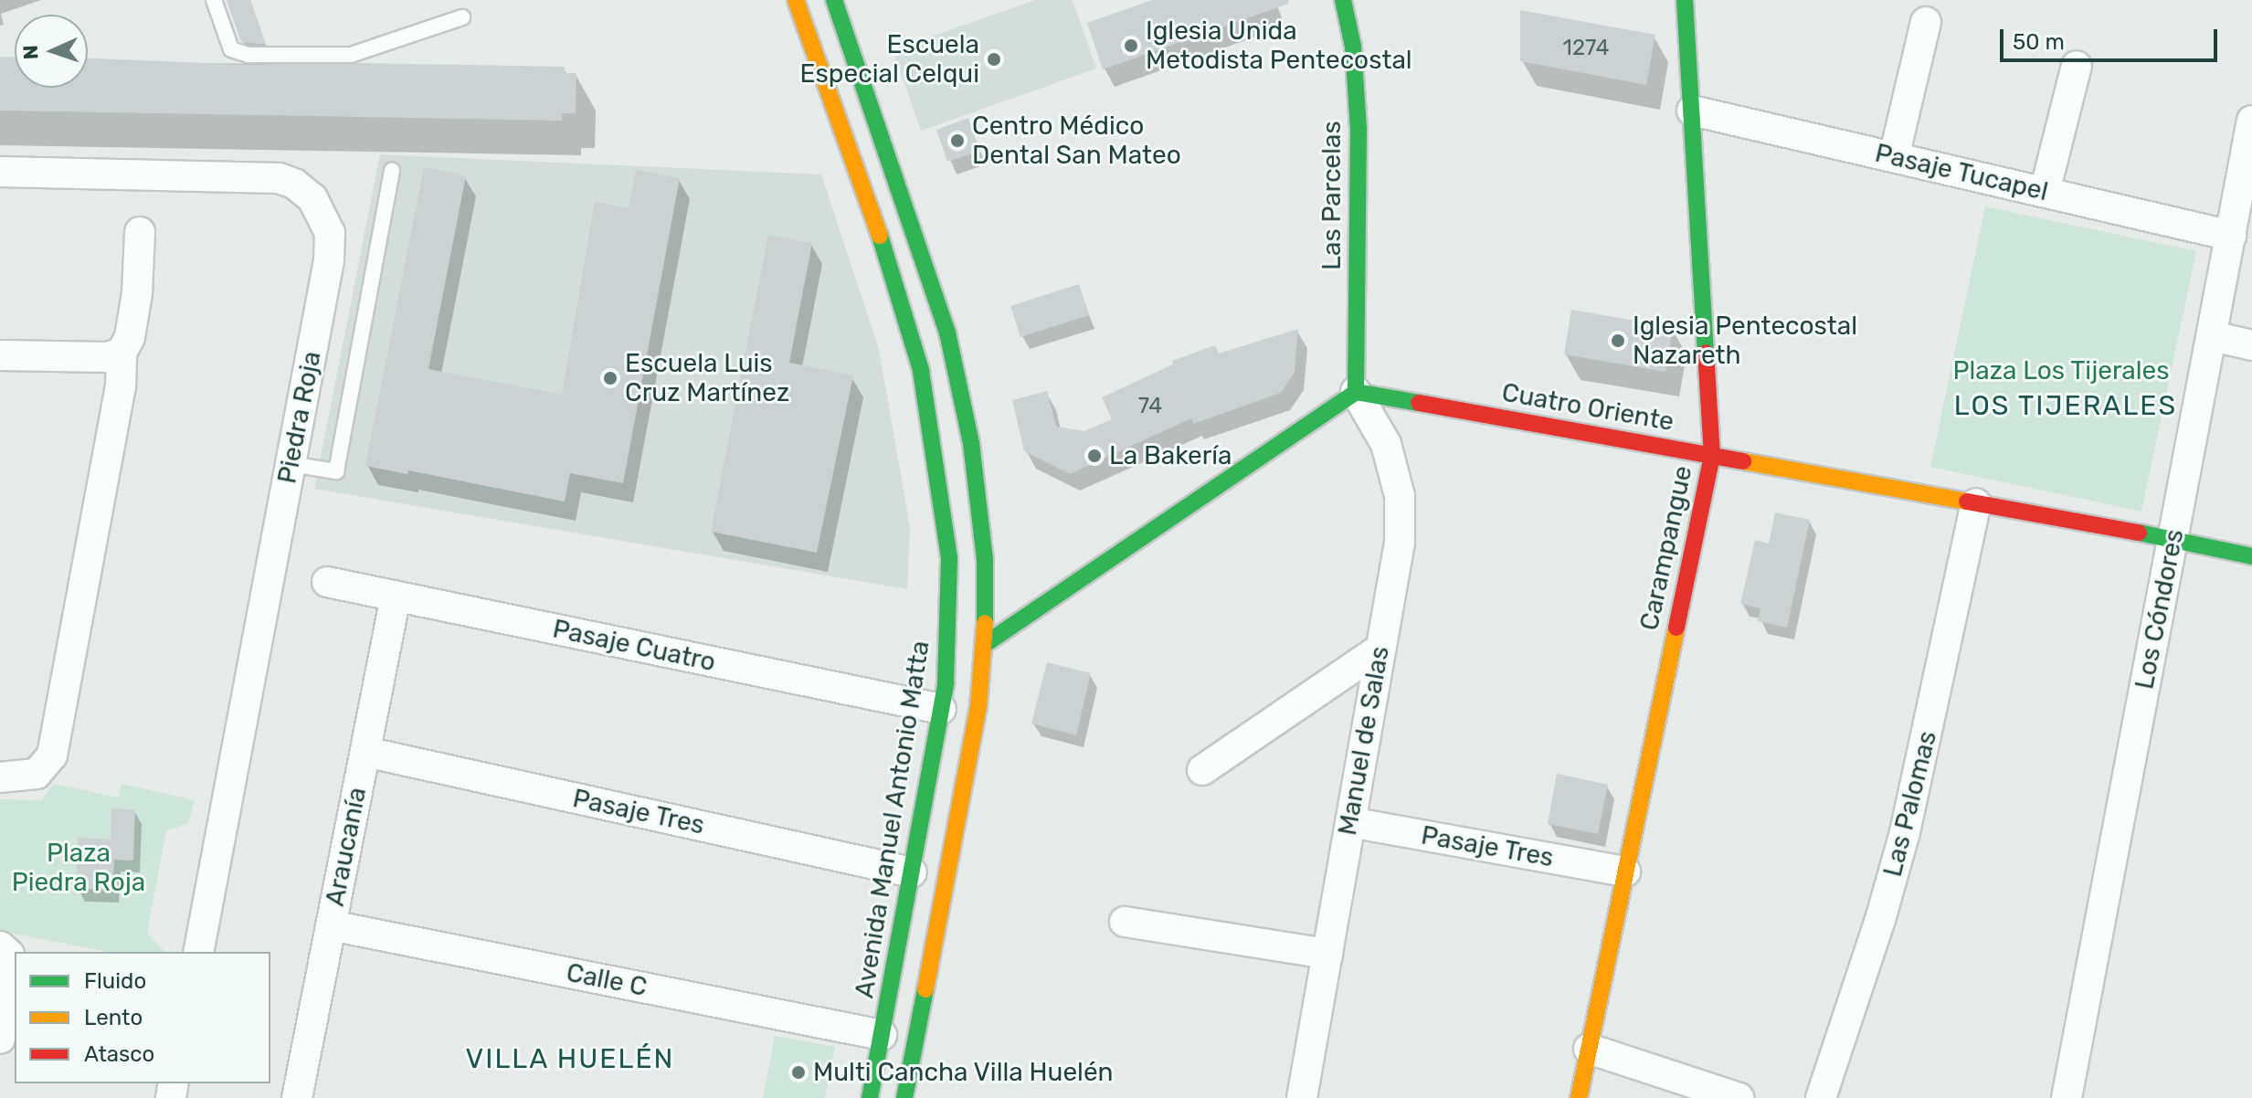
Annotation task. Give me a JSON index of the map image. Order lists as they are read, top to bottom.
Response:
{
  "streets": {
    "street": [
      "Pasaje Tucapel",
      "Las Parcelas",
      "Cuatro Oriente",
      "Piedra Roja",
      "Carampangue",
      "Los Cóndores",
      "Pasaje Cuatro",
      "Manuel de Salas",
      "Las Palomas",
      "Pasaje Tres",
      "Avenida Manuel Antonio Matta",
      "Araucanía",
      "Calle C"
    ]
  },
  "crossings": [
    ["Pasaje Tucapel", "Carampangue"],
    ["Pasaje Tucapel", "Los Cóndores"],
    ["Las Parcelas", "Cuatro Oriente"],
    ["Las Parcelas", "Manuel de Salas"],
    ["Cuatro Oriente", "Carampangue"],
    ["Cuatro Oriente", "Los Cóndores"],
    ["Cuatro Oriente", "Manuel de Salas"],
    ["Cuatro Oriente", "Las Palomas"],
    ["Carampangue", "Pasaje Tres"],
    ["Pasaje Cuatro", "Avenida Manuel Antonio Matta"],
    ["Pasaje Cuatro", "Araucanía"],
    ["Manuel de Salas", "Pasaje Tres"],
    ["Pasaje Tres", "Avenida Manuel Antonio Matta"],
    ["Pasaje Tres", "Araucanía"],
    ["Avenida Manuel Antonio Matta", "Calle C"],
    ["Araucanía", "Calle C"]
  ],
  "districts": ["LOS TIJERALES", "VILLA HUELÉN"],
  "parks": ["Plaza Los Tijerales", "Plaza Piedra Roja"],
  "places": [
    "Iglesia Unida Metodista Pentecostal",
    "Escuela Especial Celqui",
    "Centro Médico Dental San Mateo",
    "Iglesia Pentecostal Nazareth",
    "Escuela Luis Cruz Martínez",
    "La Bakería",
    "Multi Cancha Villa Huelén"
  ],
  "house_numbers": ["1274", "74"],
  "legend": ["Fluido", "Lento", "Atasco"],
  "scale_bar": "50 m",
  "north": "left"
}
